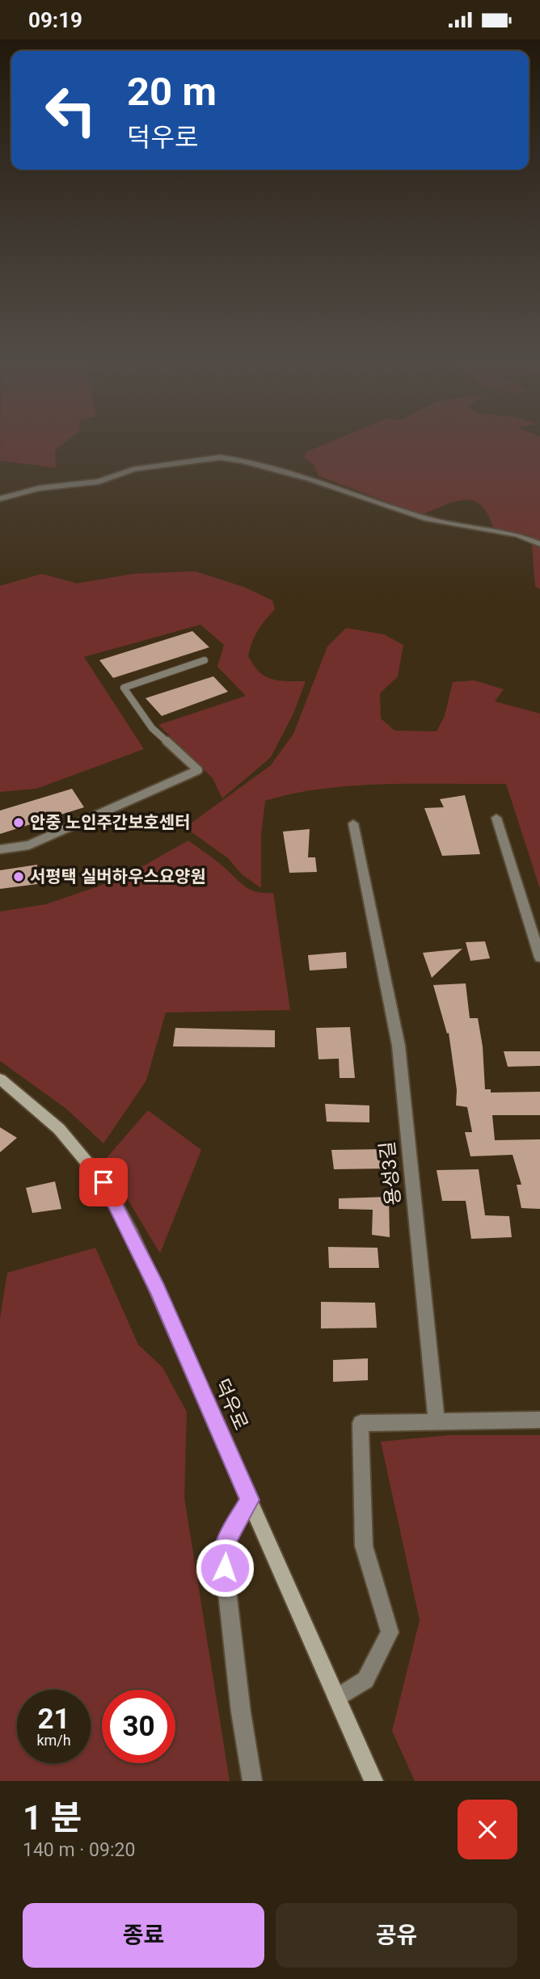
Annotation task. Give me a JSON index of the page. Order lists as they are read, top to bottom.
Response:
{
  "streets": {
    "street": ["용성3길", "덕우로"]
  },
  "places": ["안중 노인주간보호센터", "서평택 실버하우스요양원"],
  "page": {
    "status": "09:19",
    "turn": ["20 m", "덕우로"],
    "speed": "21 km/h",
    "limit": "30",
    "heading": ["1 분", "140 m · 09:20"],
    "buttons": ["종료", "공유"]
  }
}
